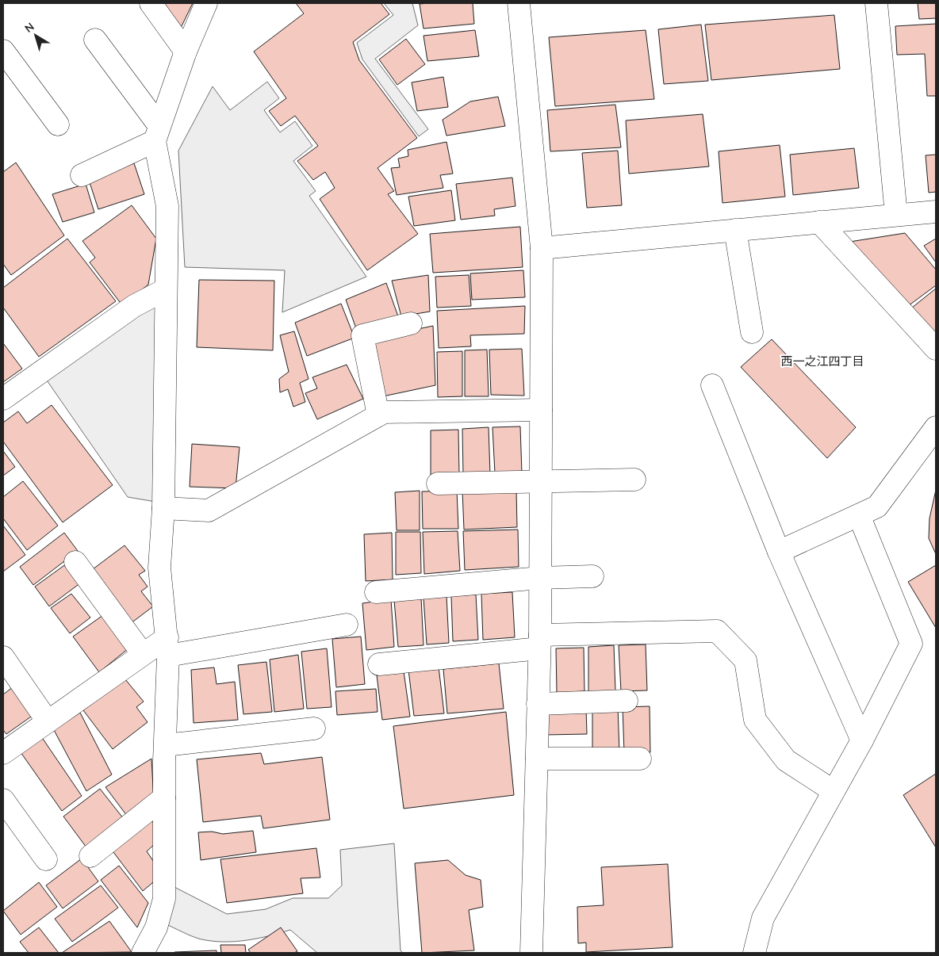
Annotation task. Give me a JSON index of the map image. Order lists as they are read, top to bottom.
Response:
{
  "districts": ["西一之江四丁目"],
  "north": "top left"
}
